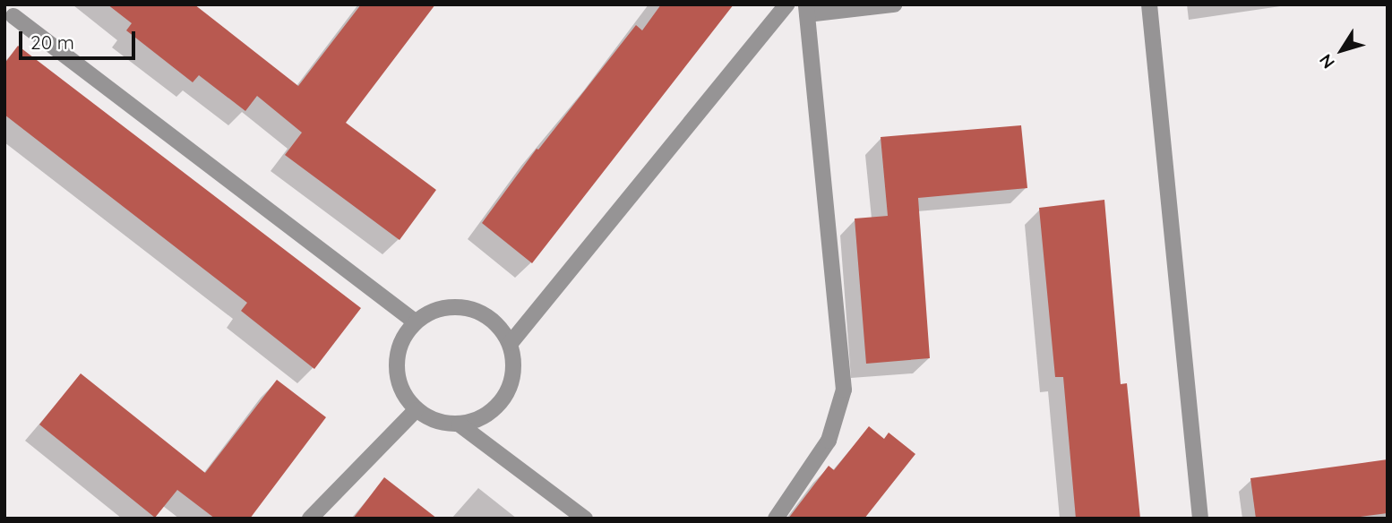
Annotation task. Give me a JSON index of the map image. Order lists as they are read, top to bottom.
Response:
{
  "scale_bar": "20 m",
  "north": "bottom left"
}
